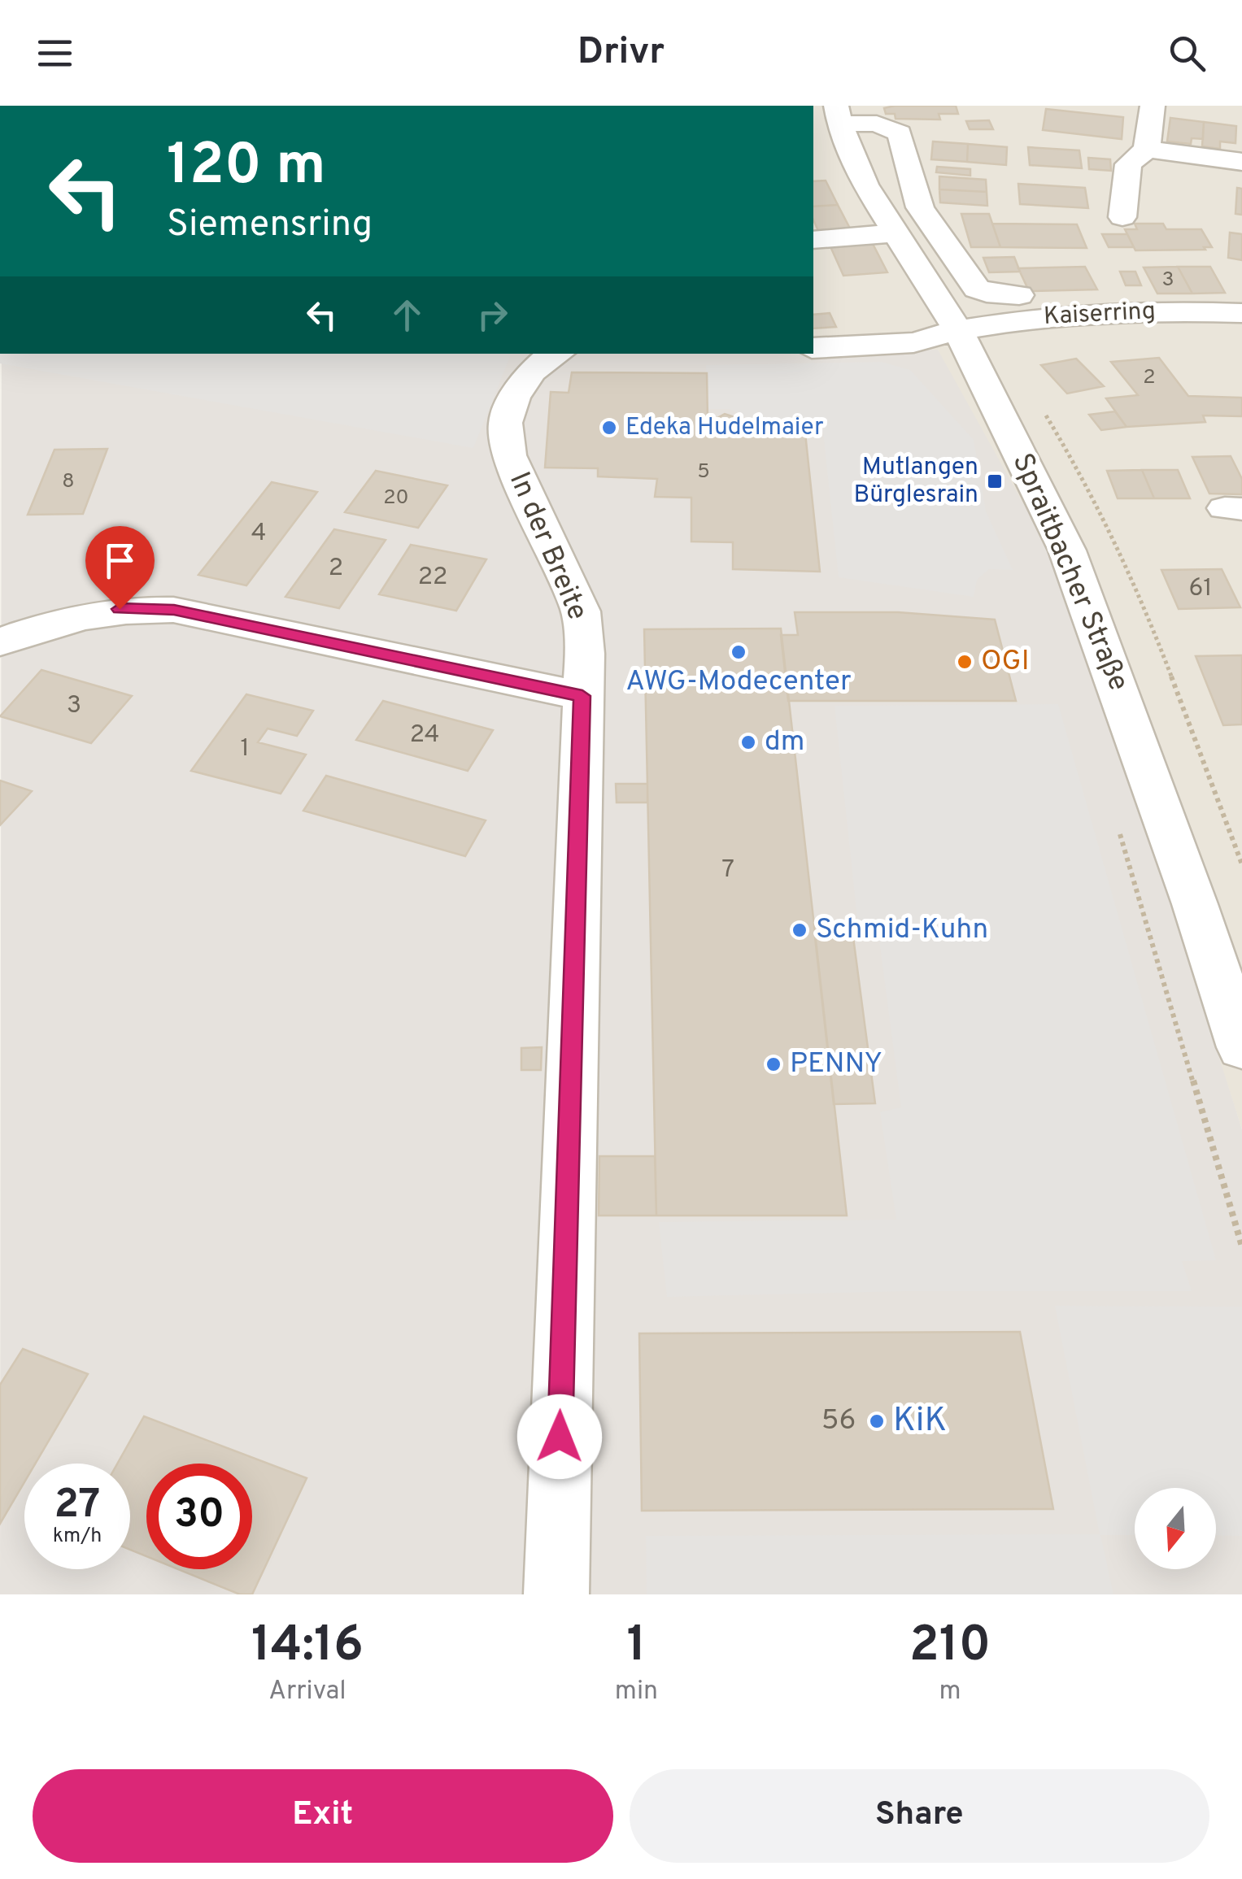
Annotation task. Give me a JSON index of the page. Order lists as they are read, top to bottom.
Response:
{
  "streets": {
    "street": ["Kaiserring", "In der Breite", "Spraitbacher Straße"]
  },
  "crossings": [
    ["Kaiserring", "Spraitbacher Straße"]
  ],
  "places": {
    "other": [
      "Edeka Hudelmaier",
      "AWG-Modecenter",
      "OGI",
      "dm",
      "Schmid-Kuhn",
      "PENNY",
      "KiK"
    ],
    "transit": ["Mutlangen Bürglesrain"]
  },
  "house_numbers": [
    "3",
    "2",
    "5",
    "8",
    "20",
    "4",
    "2",
    "22",
    "61",
    "3",
    "24",
    "1",
    "7",
    "56"
  ],
  "north": "bottom",
  "page": {
    "header": "Drivr",
    "turn": ["120 m", "Siemensring"],
    "speed": "27 km/h",
    "limit": "30",
    "eta": [
      "14:16",
      "Arrival",
      "1",
      "min",
      "210",
      "m"
    ],
    "buttons": ["Exit", "Share"]
  }
}
